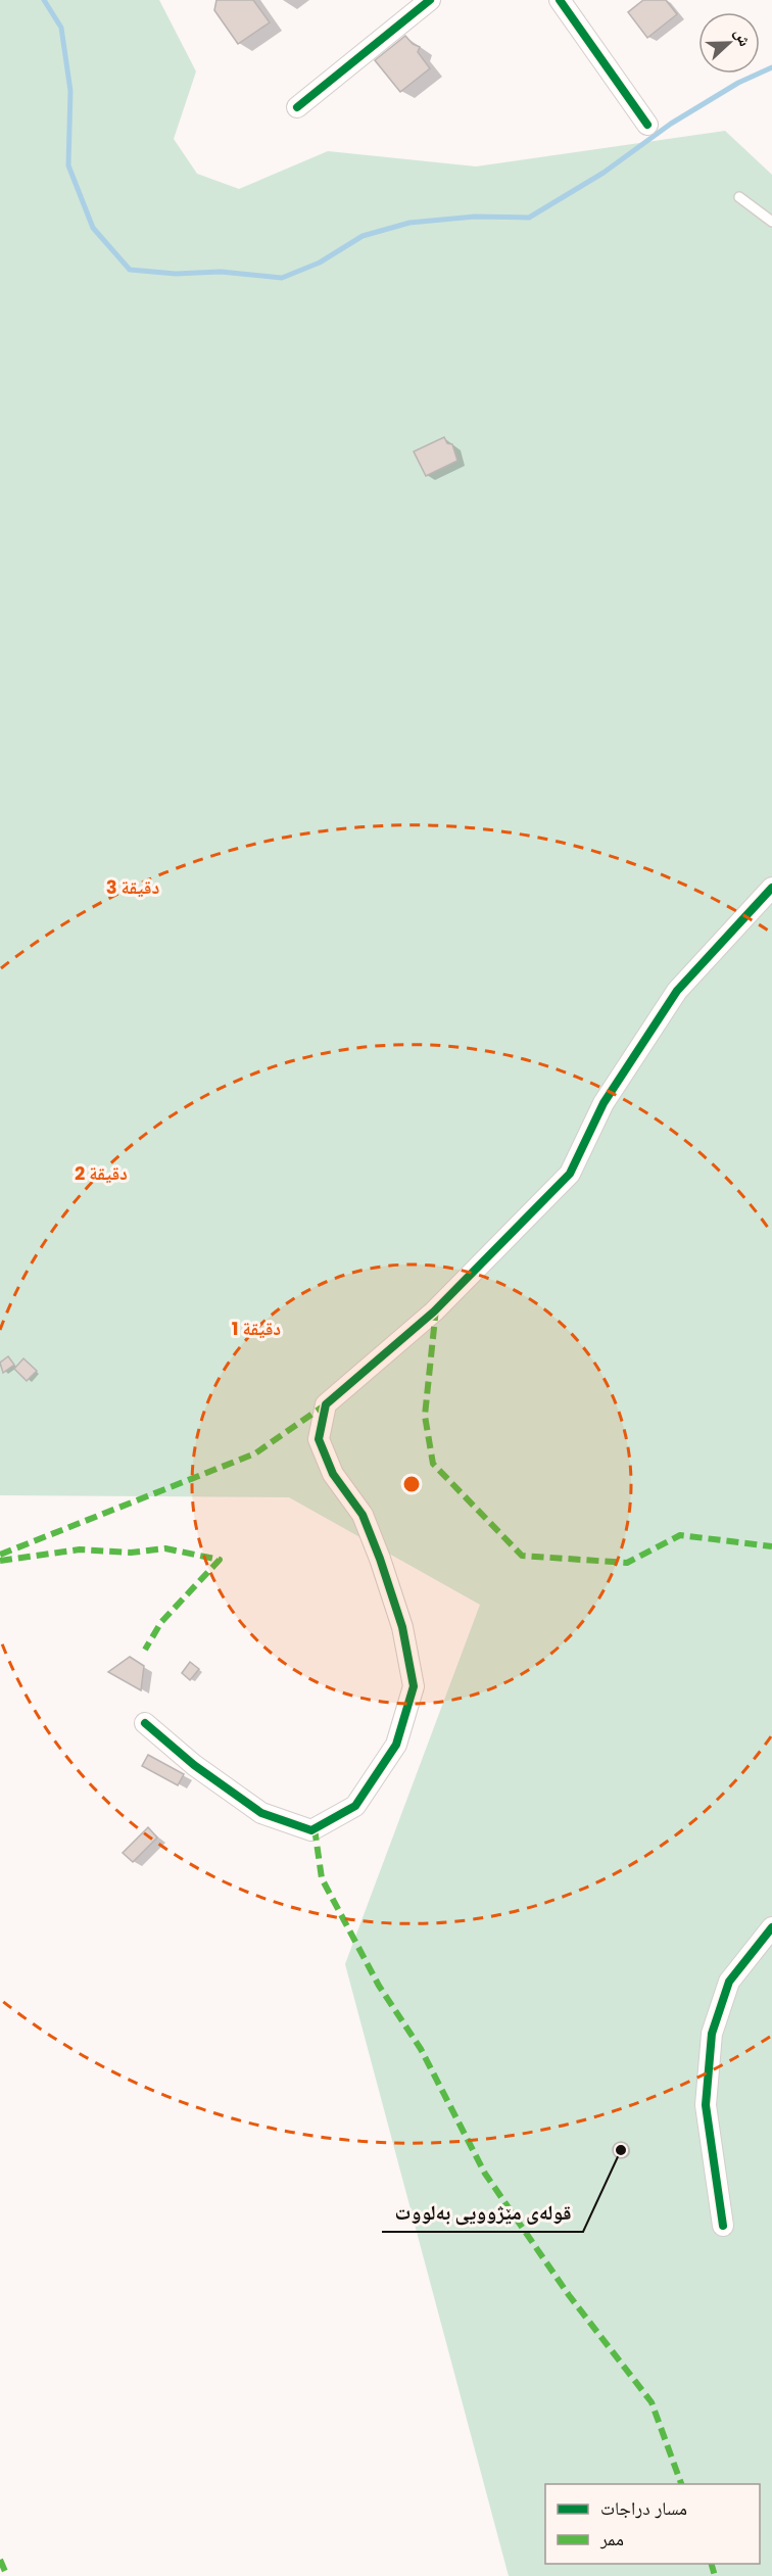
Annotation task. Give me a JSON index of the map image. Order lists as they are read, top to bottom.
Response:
{
  "places": ["قولەی مێژوویی بەلووت"],
  "legend": ["مسار دراجات", "ممر"],
  "north": "right",
  "rings": ["3 دقيقة", "2 دقيقة", "1 دقيقة"]
}
